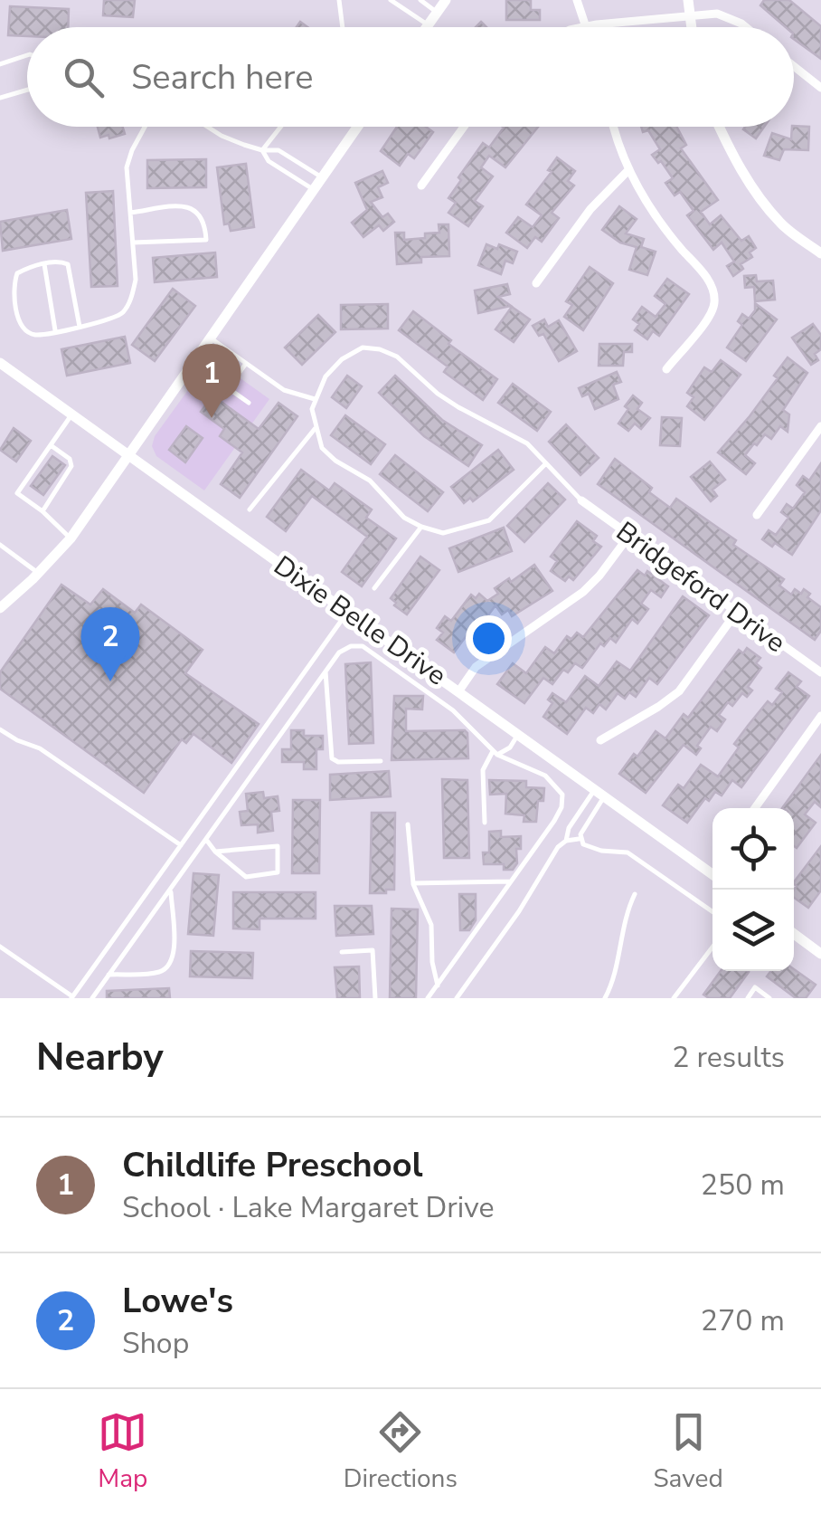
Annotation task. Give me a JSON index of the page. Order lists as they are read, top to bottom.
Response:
{
  "streets": {
    "street": ["Bridgeford Drive", "Dixie Belle Drive"]
  },
  "page": {
    "search": "Search here",
    "pins": ["1", "2"],
    "heading": ["Nearby", "2 results"],
    "list": [
      {
        "mark": "1",
        "name": "Childlife Preschool",
        "note": "School · Lake Margaret Drive",
        "value": "250 m"
      },
      {
        "mark": "2",
        "name": "Lowe's",
        "note": "Shop",
        "value": "270 m"
      }
    ],
    "nav": ["Map", "Directions", "Saved"]
  }
}
